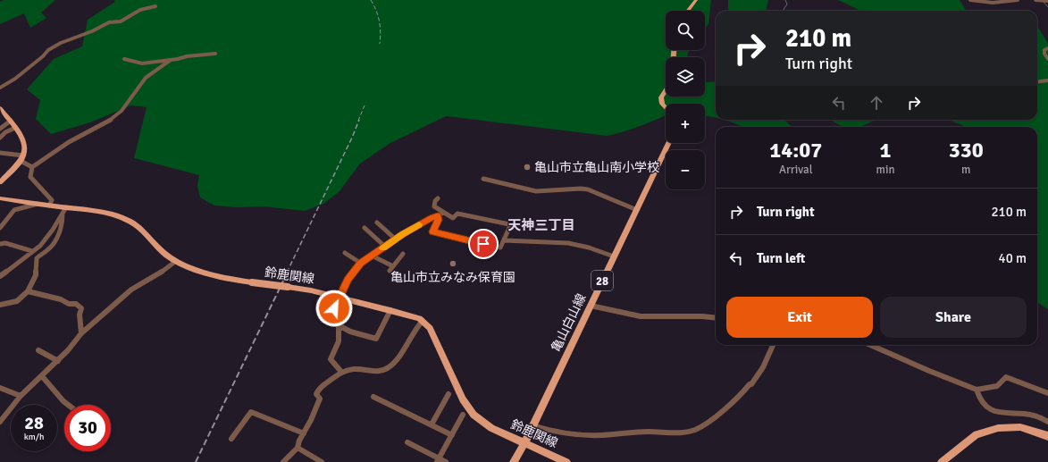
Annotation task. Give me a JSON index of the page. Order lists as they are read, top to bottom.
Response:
{
  "streets": {
    "main road": ["鈴鹿関線", "28", "亀山白山線"]
  },
  "crossings": [
    ["鈴鹿関線", "亀山白山線"]
  ],
  "districts": ["天神三丁目"],
  "places": ["亀山市立亀山南小学校", "亀山市立みなみ保育園"],
  "page": {
    "map_buttons": ["+", "−"],
    "turn": ["210 m", "Turn right"],
    "eta": [
      "14:07",
      "Arrival",
      "1",
      "min",
      "330",
      "m"
    ],
    "list": [
      {
        "name": "Turn right",
        "value": "210 m"
      },
      {
        "name": "Turn left",
        "value": "40 m"
      }
    ],
    "buttons": ["Exit", "Share"],
    "speed": "28 km/h",
    "limit": "30"
  }
}
